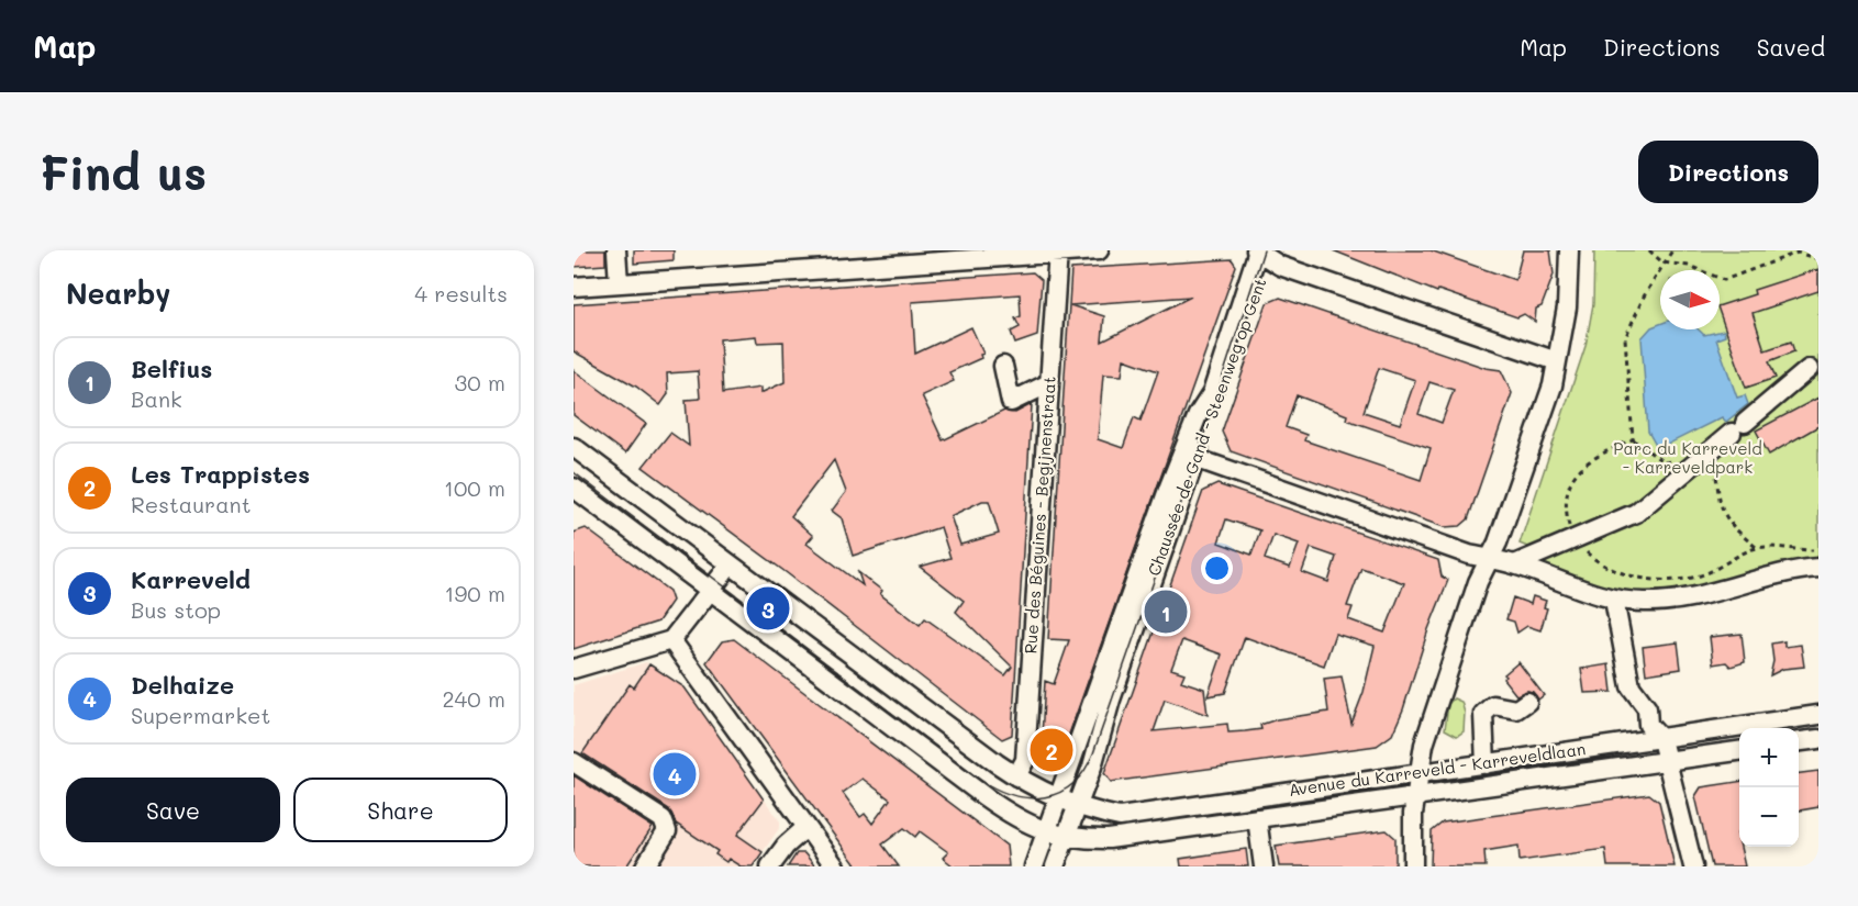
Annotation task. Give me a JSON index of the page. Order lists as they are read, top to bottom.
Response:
{
  "streets": {
    "street": ["Chaussée de Gand - Steenweg op Gent", "Rue des Béguines - Begijnenstraat", "Avenue du Karreveld - Karreveldlaan"]
  },
  "crossings": [
    ["Chaussée de Gand - Steenweg op Gent", "Avenue du Karreveld - Karreveldlaan"],
    ["Rue des Béguines - Begijnenstraat", "Avenue du Karreveld - Karreveldlaan"]
  ],
  "parks": ["Parc du Karreveld - Karreveldpark"],
  "north": "right",
  "page": {
    "header": "Map",
    "nav": ["Map", "Directions", "Saved"],
    "buttons": [
      "Directions",
      ["Save", "Share"]
    ],
    "title": "Find us",
    "heading": ["Nearby", "4 results"],
    "list": [
      {
        "mark": "1",
        "name": "Belfius",
        "note": "Bank",
        "value": "30 m"
      },
      {
        "mark": "2",
        "name": "Les Trappistes",
        "note": "Restaurant",
        "value": "100 m"
      },
      {
        "mark": "3",
        "name": "Karreveld",
        "note": "Bus stop",
        "value": "190 m"
      },
      {
        "mark": "4",
        "name": "Delhaize",
        "note": "Supermarket",
        "value": "240 m"
      }
    ],
    "pins": [
      "3",
      "1",
      "2",
      "4"
    ],
    "map_buttons": ["+", "−"]
  }
}
